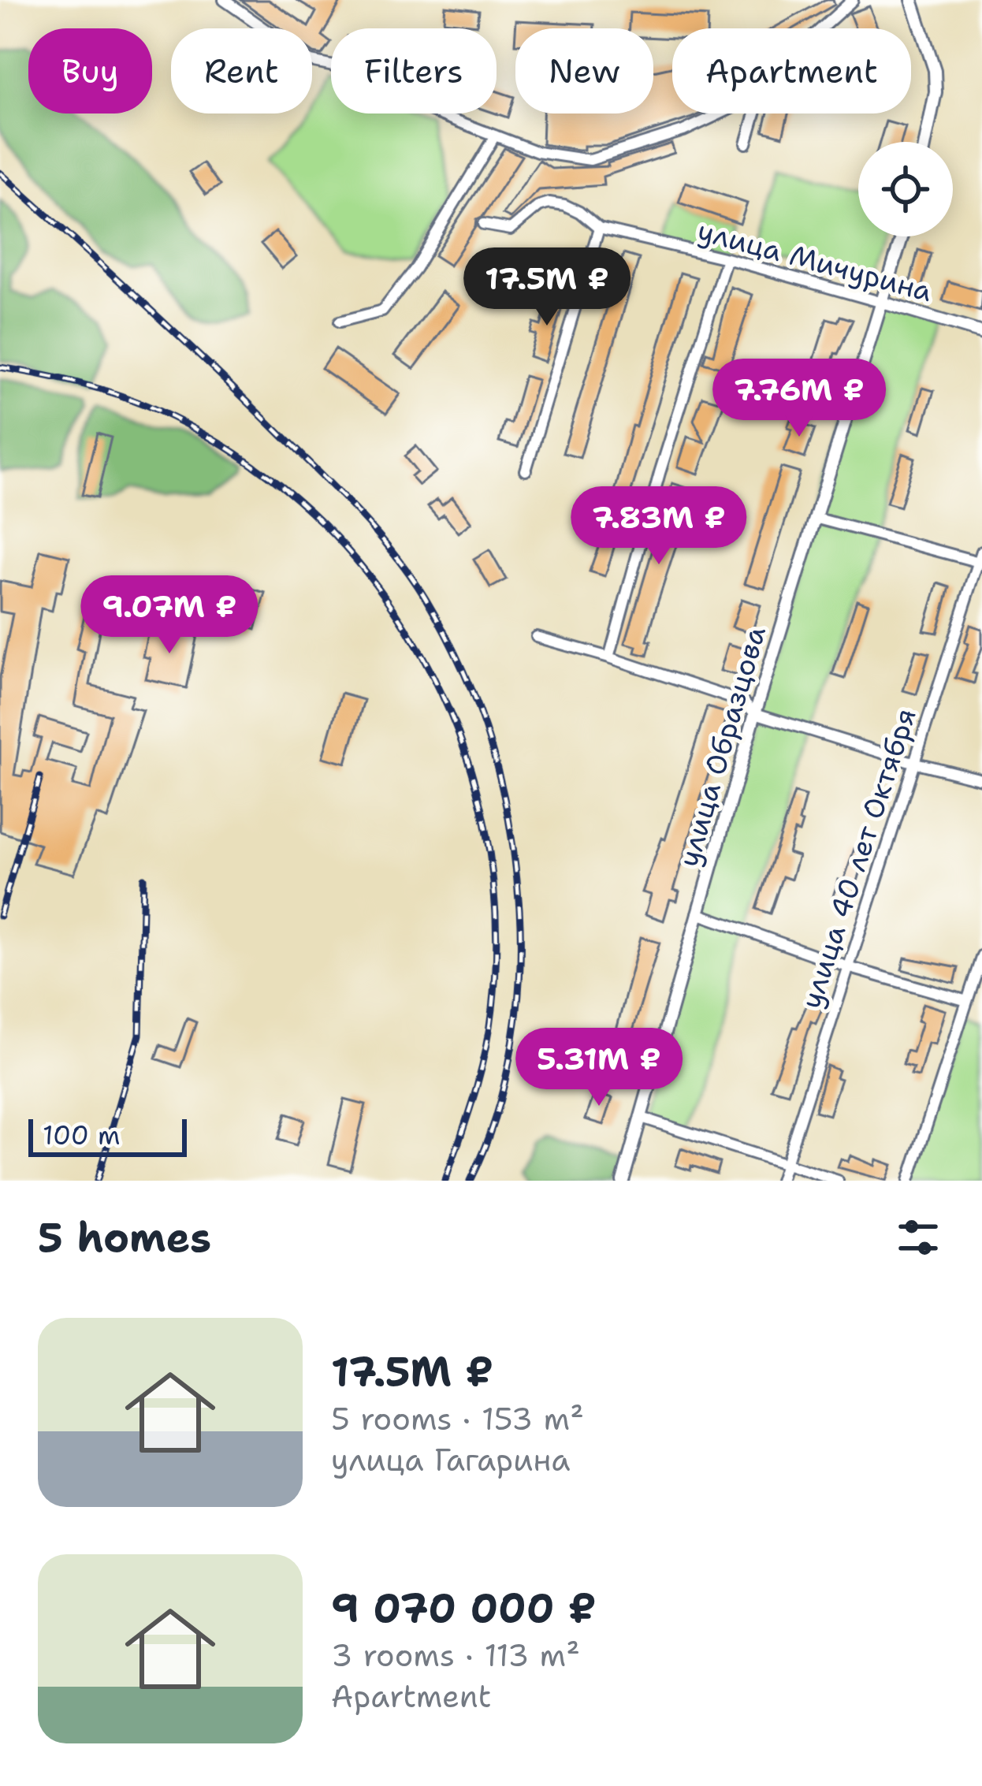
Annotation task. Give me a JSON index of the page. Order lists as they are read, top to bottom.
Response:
{
  "streets": {
    "street": ["улица Мичурина", "улица Образцова", "улица 40 лет Октября"]
  },
  "crossings": [
    ["улица Мичурина", "улица Образцова"]
  ],
  "scale_bar": "100 m",
  "page": {
    "chip": [
      "Buy",
      "Rent",
      "Filters",
      "New",
      "Apartment"
    ],
    "price": [
      "17.5M ₽",
      "7.76M ₽",
      "7.83M ₽",
      "9.07M ₽",
      "5.31M ₽"
    ],
    "scale": "100 m",
    "heading": "5 homes",
    "list": [
      {
        "name": "17.5M ₽",
        "note": "5 rooms · 153 m² · улица Гагарина"
      },
      {
        "name": "9 070 000 ₽",
        "note": "3 rooms · 113 m² · Apartment"
      }
    ]
  }
}
